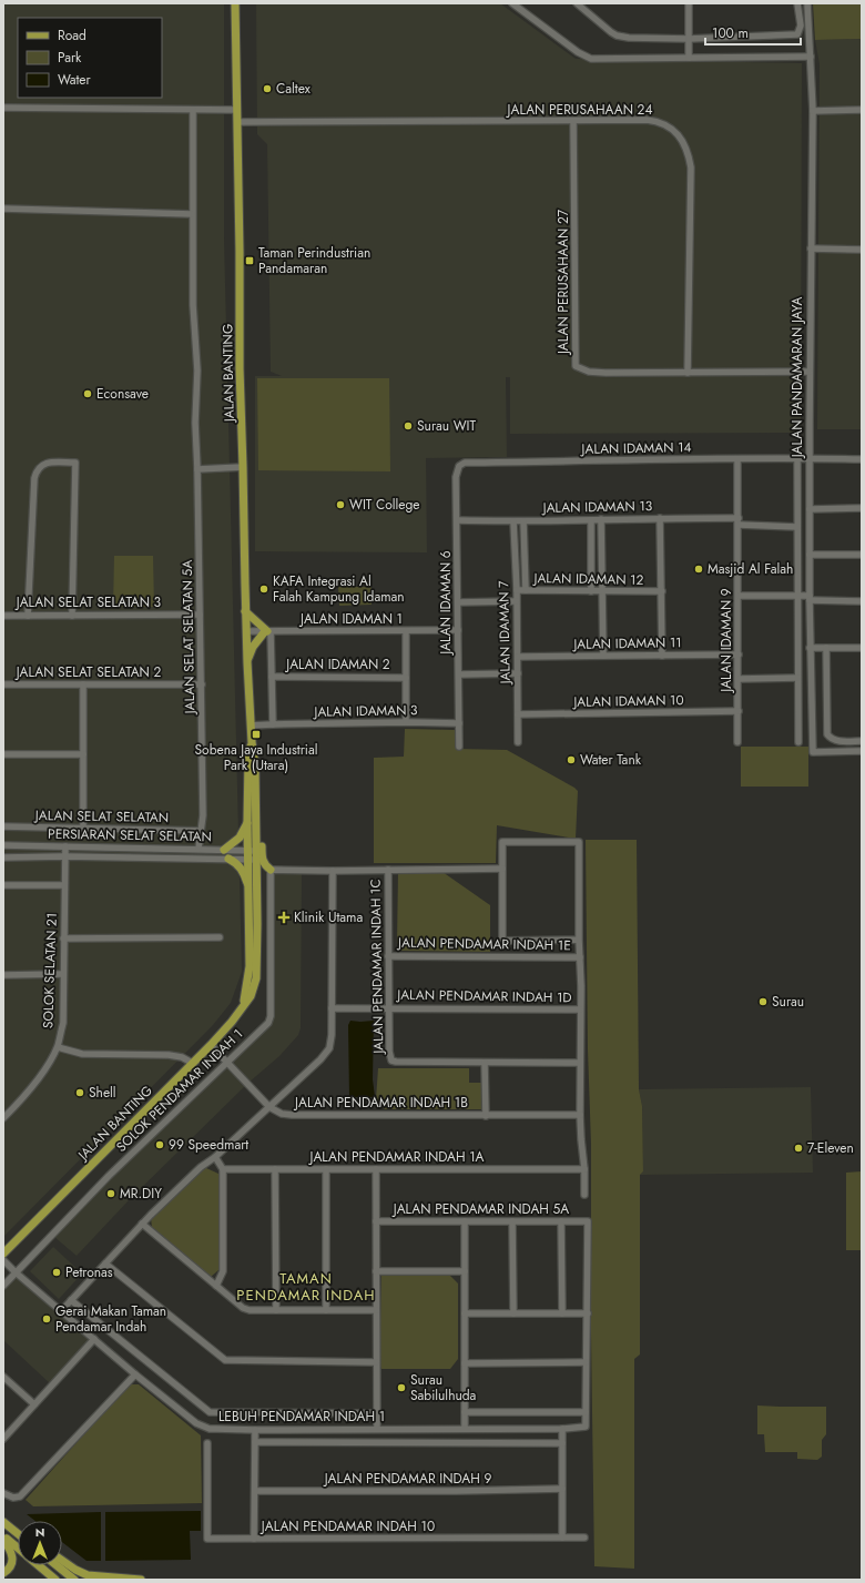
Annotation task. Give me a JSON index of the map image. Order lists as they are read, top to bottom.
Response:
{
  "streets": {
    "main road": ["JALAN BANTING"],
    "street": [
      "JALAN PERUSAHAAN 24",
      "JALAN PERUSAHAAN 27",
      "JALAN PANDAMARAN JAYA",
      "JALAN IDAMAN 14",
      "JALAN IDAMAN 13",
      "JALAN IDAMAN 12",
      "JALAN SELAT SELATAN 3",
      "JALAN IDAMAN 6",
      "JALAN IDAMAN 1",
      "JALAN IDAMAN 7",
      "JALAN SELAT SELATAN 5A",
      "JALAN IDAMAN 9",
      "JALAN IDAMAN 11",
      "JALAN IDAMAN 2",
      "JALAN SELAT SELATAN 2",
      "JALAN IDAMAN 10",
      "JALAN IDAMAN 3",
      "JALAN SELAT SELATAN",
      "PERSIARAN SELAT SELATAN",
      "JALAN PENDAMAR INDAH 1E",
      "JALAN PENDAMAR INDAH 1C",
      "SOLOK SELATAN 21",
      "JALAN PENDAMAR INDAH 1D",
      "SOLOK PENDAMAR INDAH 1",
      "JALAN PENDAMAR INDAH 1B",
      "JALAN PENDAMAR INDAH 1A",
      "JALAN PENDAMAR INDAH 5A",
      "LEBUH PENDAMAR INDAH 1",
      "JALAN PENDAMAR INDAH 9",
      "JALAN PENDAMAR INDAH 10"
    ]
  },
  "crossings": [
    ["JALAN PERUSAHAAN 24", "JALAN PERUSAHAAN 27"],
    ["JALAN PERUSAHAAN 24", "JALAN BANTING"],
    ["JALAN PERUSAHAAN 27", "JALAN PANDAMARAN JAYA"],
    ["JALAN BANTING", "JALAN IDAMAN 1"],
    ["JALAN BANTING", "JALAN IDAMAN 3"],
    ["JALAN BANTING", "PERSIARAN SELAT SELATAN"],
    ["JALAN BANTING", "JALAN PENDAMAR INDAH 1B"],
    ["JALAN PANDAMARAN JAYA", "JALAN IDAMAN 14"],
    ["JALAN PANDAMARAN JAYA", "JALAN IDAMAN 13"],
    ["JALAN IDAMAN 14", "JALAN IDAMAN 6"],
    ["JALAN IDAMAN 14", "JALAN IDAMAN 9"],
    ["JALAN IDAMAN 13", "JALAN IDAMAN 6"],
    ["JALAN IDAMAN 13", "JALAN IDAMAN 7"],
    ["JALAN IDAMAN 13", "JALAN IDAMAN 9"],
    ["JALAN IDAMAN 12", "JALAN IDAMAN 7"],
    ["JALAN SELAT SELATAN 3", "JALAN SELAT SELATAN 5A"],
    ["JALAN IDAMAN 6", "JALAN IDAMAN 1"],
    ["JALAN IDAMAN 6", "JALAN IDAMAN 3"],
    ["JALAN IDAMAN 7", "JALAN IDAMAN 11"],
    ["JALAN IDAMAN 7", "JALAN IDAMAN 10"],
    ["JALAN SELAT SELATAN 5A", "JALAN SELAT SELATAN 2"],
    ["JALAN SELAT SELATAN 5A", "JALAN SELAT SELATAN"],
    ["JALAN SELAT SELATAN 5A", "PERSIARAN SELAT SELATAN"],
    ["JALAN IDAMAN 9", "JALAN IDAMAN 11"],
    ["JALAN IDAMAN 9", "JALAN IDAMAN 10"],
    ["PERSIARAN SELAT SELATAN", "SOLOK SELATAN 21"],
    ["JALAN PENDAMAR INDAH 1E", "JALAN PENDAMAR INDAH 1C"],
    ["JALAN PENDAMAR INDAH 1C", "JALAN PENDAMAR INDAH 1D"],
    ["SOLOK PENDAMAR INDAH 1", "JALAN PENDAMAR INDAH 1B"],
    ["SOLOK PENDAMAR INDAH 1", "LEBUH PENDAMAR INDAH 1"]
  ],
  "districts": ["TAMAN PENDAMAR INDAH"],
  "places": {
    "other": [
      "Caltex",
      "Econsave",
      "Surau WIT",
      "WIT College",
      "Masjid Al Falah",
      "KAFA Integrasi Al Falah Kampung Idaman",
      "Water Tank",
      "Surau",
      "Shell",
      "99 Speedmart",
      "7-Eleven",
      "MR.DIY",
      "Petronas",
      "Gerai Makan Taman Pendamar Indah",
      "Surau Sabilulhuda"
    ],
    "transit": ["Taman Perindustrian Pandamaran", "Sobena Jaya Industrial Park (Utara)"],
    "health": ["Klinik Utama"]
  },
  "legend": ["Road", "Park", "Water"],
  "scale_bar": "100 m",
  "north": "top"
}
